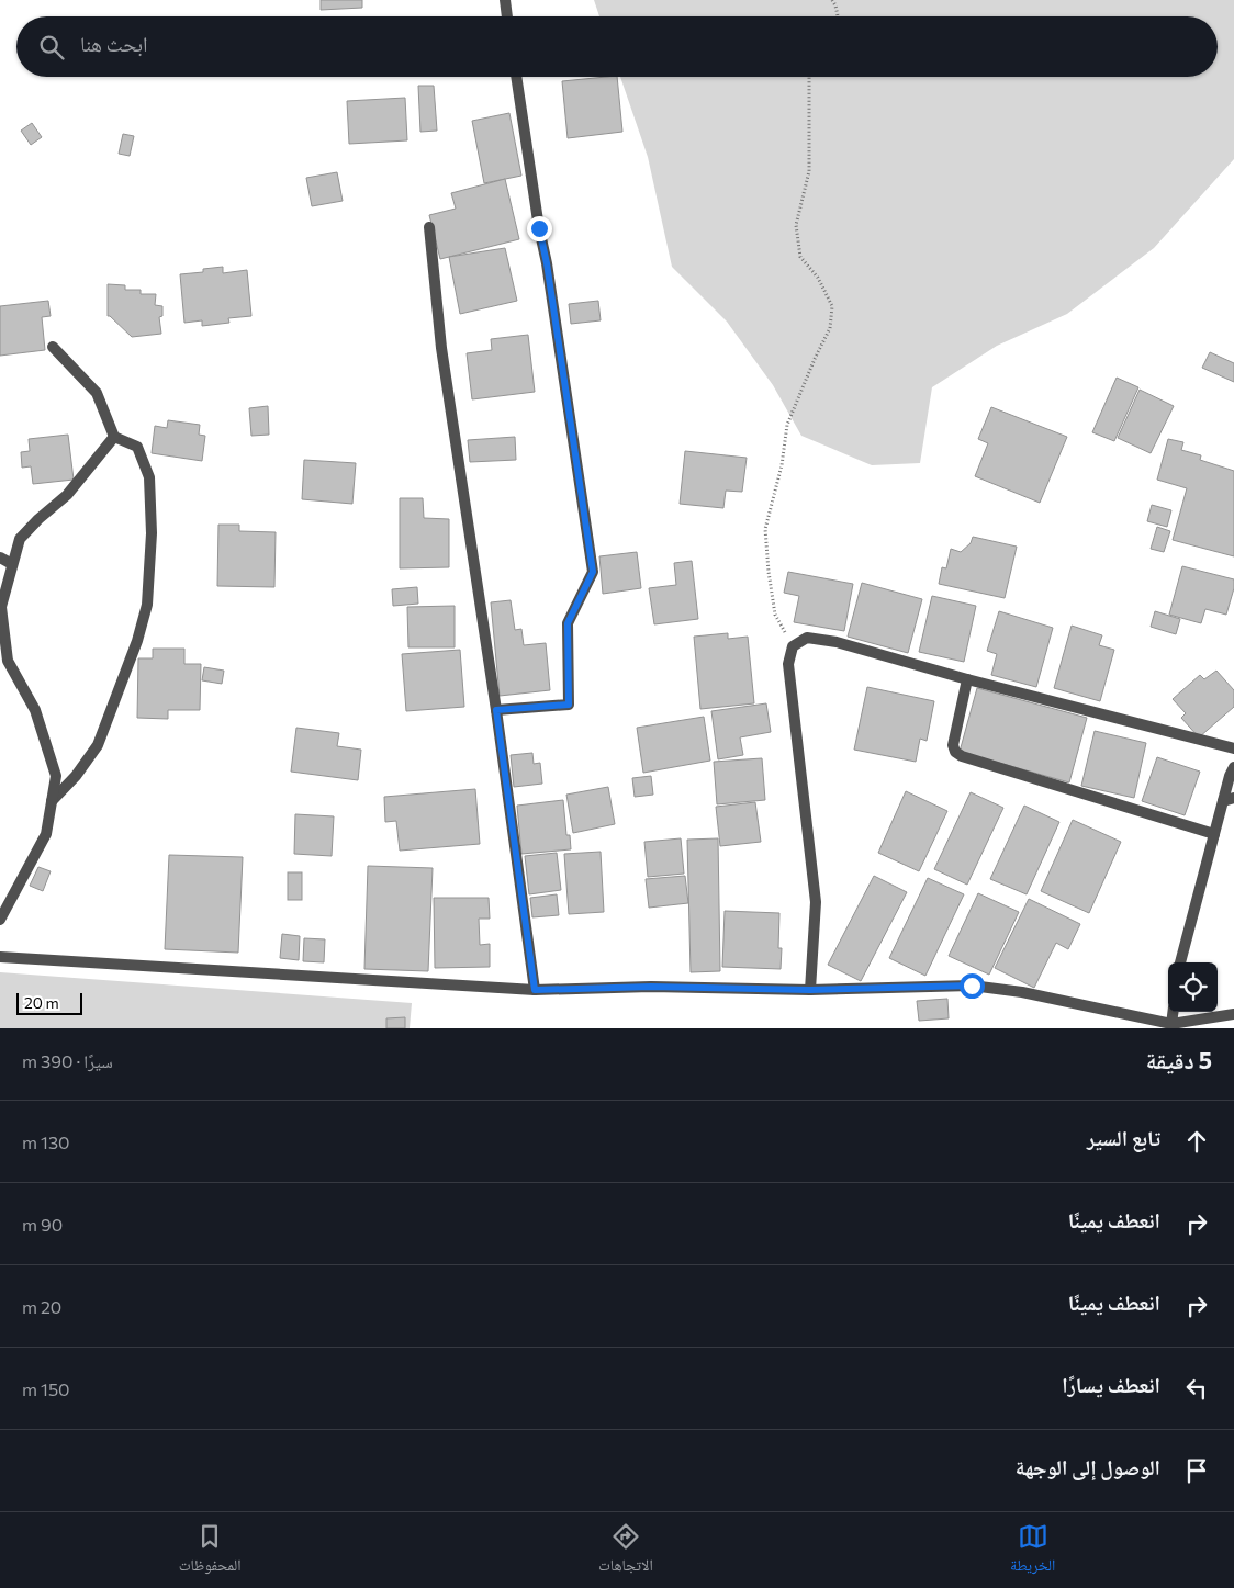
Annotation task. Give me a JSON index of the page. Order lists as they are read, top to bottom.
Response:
{
  "scale_bar": "20 m",
  "page": {
    "search": "ابحث هنا",
    "scale": "20 m",
    "heading": ["5 دقيقة", "سيرًا · 390 m"],
    "list": [
      ["تابع السير", "130 m"],
      ["انعطف يمينًا", "90 m"],
      ["انعطف يمينًا", "20 m"],
      ["انعطف يسارًا", "150 m"],
      "الوصول إلى الوجهة"
    ],
    "nav": ["الخريطة", "الاتجاهات", "المحفوظات"]
  }
}
